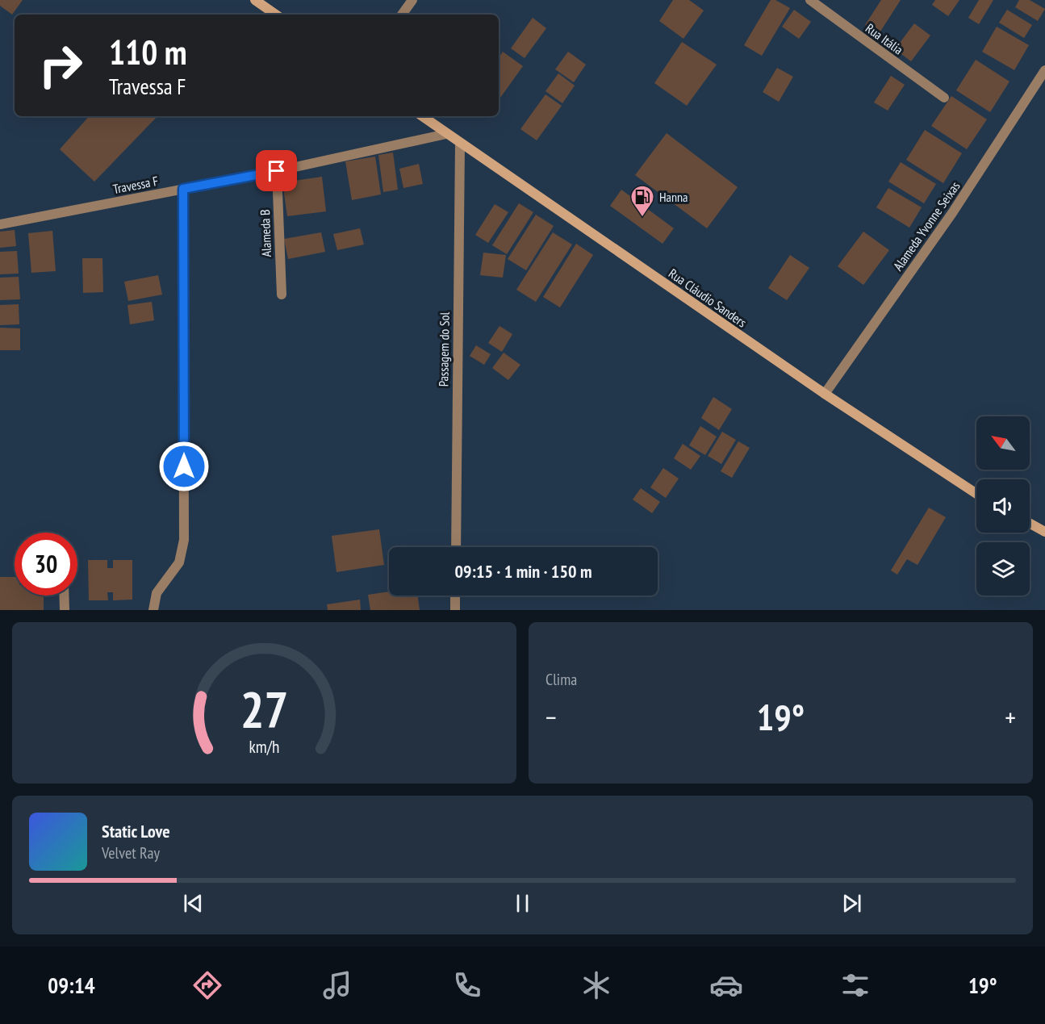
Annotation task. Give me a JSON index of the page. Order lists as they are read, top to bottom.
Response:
{
  "streets": {
    "main road": ["Rua Cláudio Sanders"],
    "street": [
      "Rua Itália",
      "Travessa F",
      "Alameda Yvonne Seixas",
      "Alameda B",
      "Passagem do Sol"
    ]
  },
  "crossings": [
    ["Travessa F", "Alameda B"],
    ["Travessa F", "Rua Cláudio Sanders"],
    ["Alameda Yvonne Seixas", "Rua Cláudio Sanders"],
    ["Rua Cláudio Sanders", "Passagem do Sol"]
  ],
  "places": {
    "fuel station": ["Hanna"]
  },
  "north": "top left",
  "page": {
    "turn": ["110 m", "Travessa F"],
    "limit": "30",
    "trip": "09:15 · 1 min · 150 m",
    "tile": "Clima",
    "heat": ["−", "19°", "+"],
    "song": ["Static Love", "Velvet Ray"],
    "tabs": ["09:14", "19°"],
    "gauge": ["27", "km/h"]
  }
}
